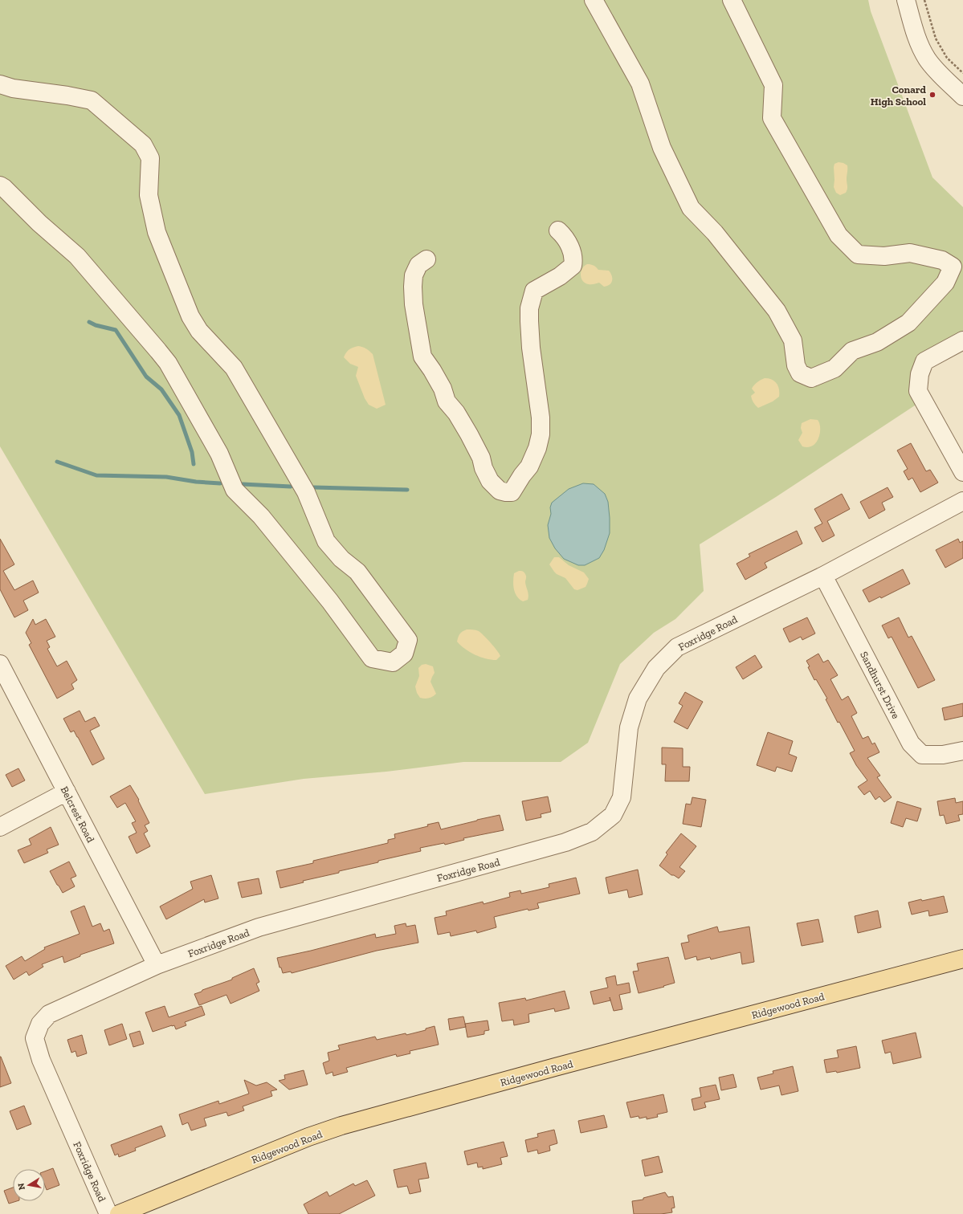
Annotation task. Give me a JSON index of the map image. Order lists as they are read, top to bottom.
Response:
{
  "streets": {
    "main road": ["Ridgewood Road"],
    "street": ["Foxridge Road", "Sandhurst Drive", "Belcrest Road"]
  },
  "crossings": [
    ["Foxridge Road", "Sandhurst Drive"],
    ["Foxridge Road", "Belcrest Road"]
  ],
  "places": ["Conard High School"],
  "north": "left"
}
